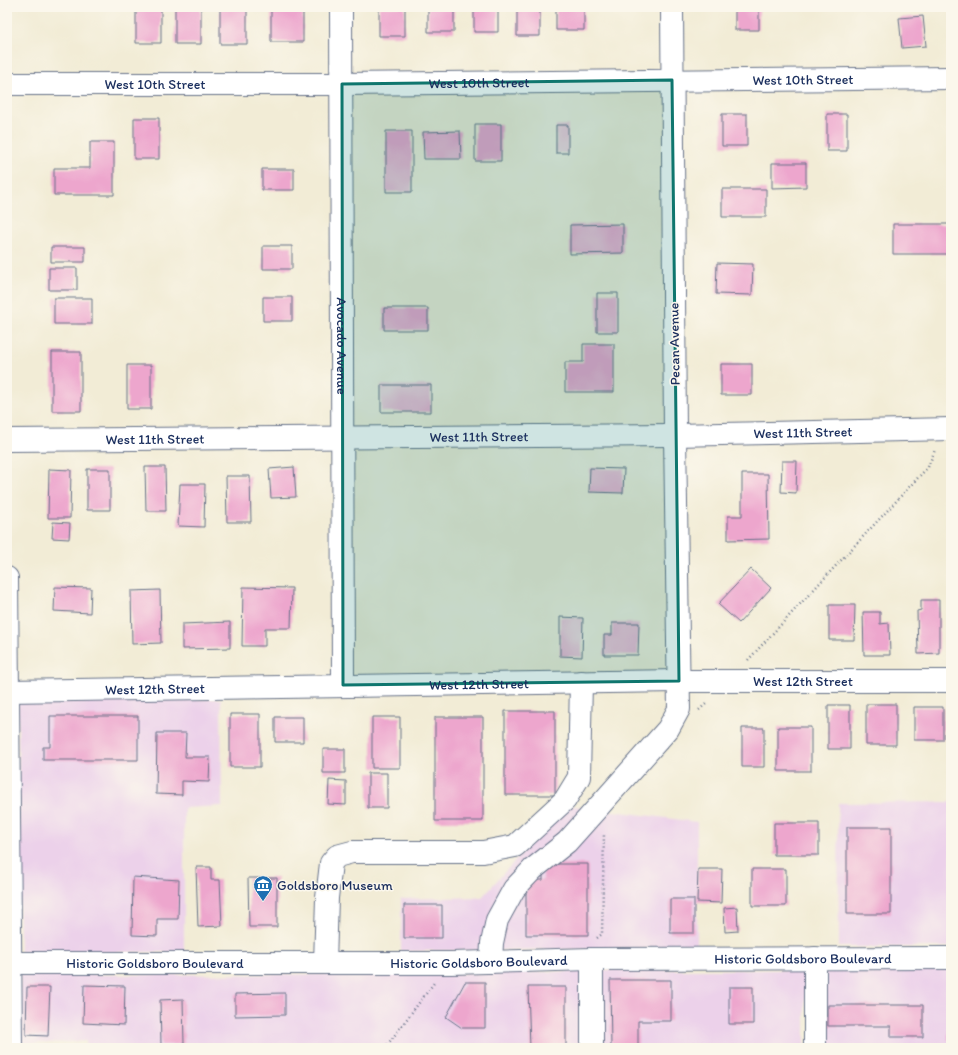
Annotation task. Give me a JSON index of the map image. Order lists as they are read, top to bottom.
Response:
{
  "streets": {
    "street": [
      "West 10th Street",
      "Pecan Avenue",
      "Avocado Avenue",
      "West 11th Street",
      "West 12th Street",
      "Historic Goldsboro Boulevard"
    ]
  },
  "crossings": [
    ["West 10th Street", "Pecan Avenue"],
    ["West 10th Street", "Avocado Avenue"],
    ["Pecan Avenue", "West 11th Street"],
    ["Pecan Avenue", "West 12th Street"],
    ["Pecan Avenue", "Historic Goldsboro Boulevard"],
    ["Avocado Avenue", "West 11th Street"],
    ["Avocado Avenue", "West 12th Street"]
  ],
  "places": {
    "museum": ["Goldsboro Museum"]
  }
}
